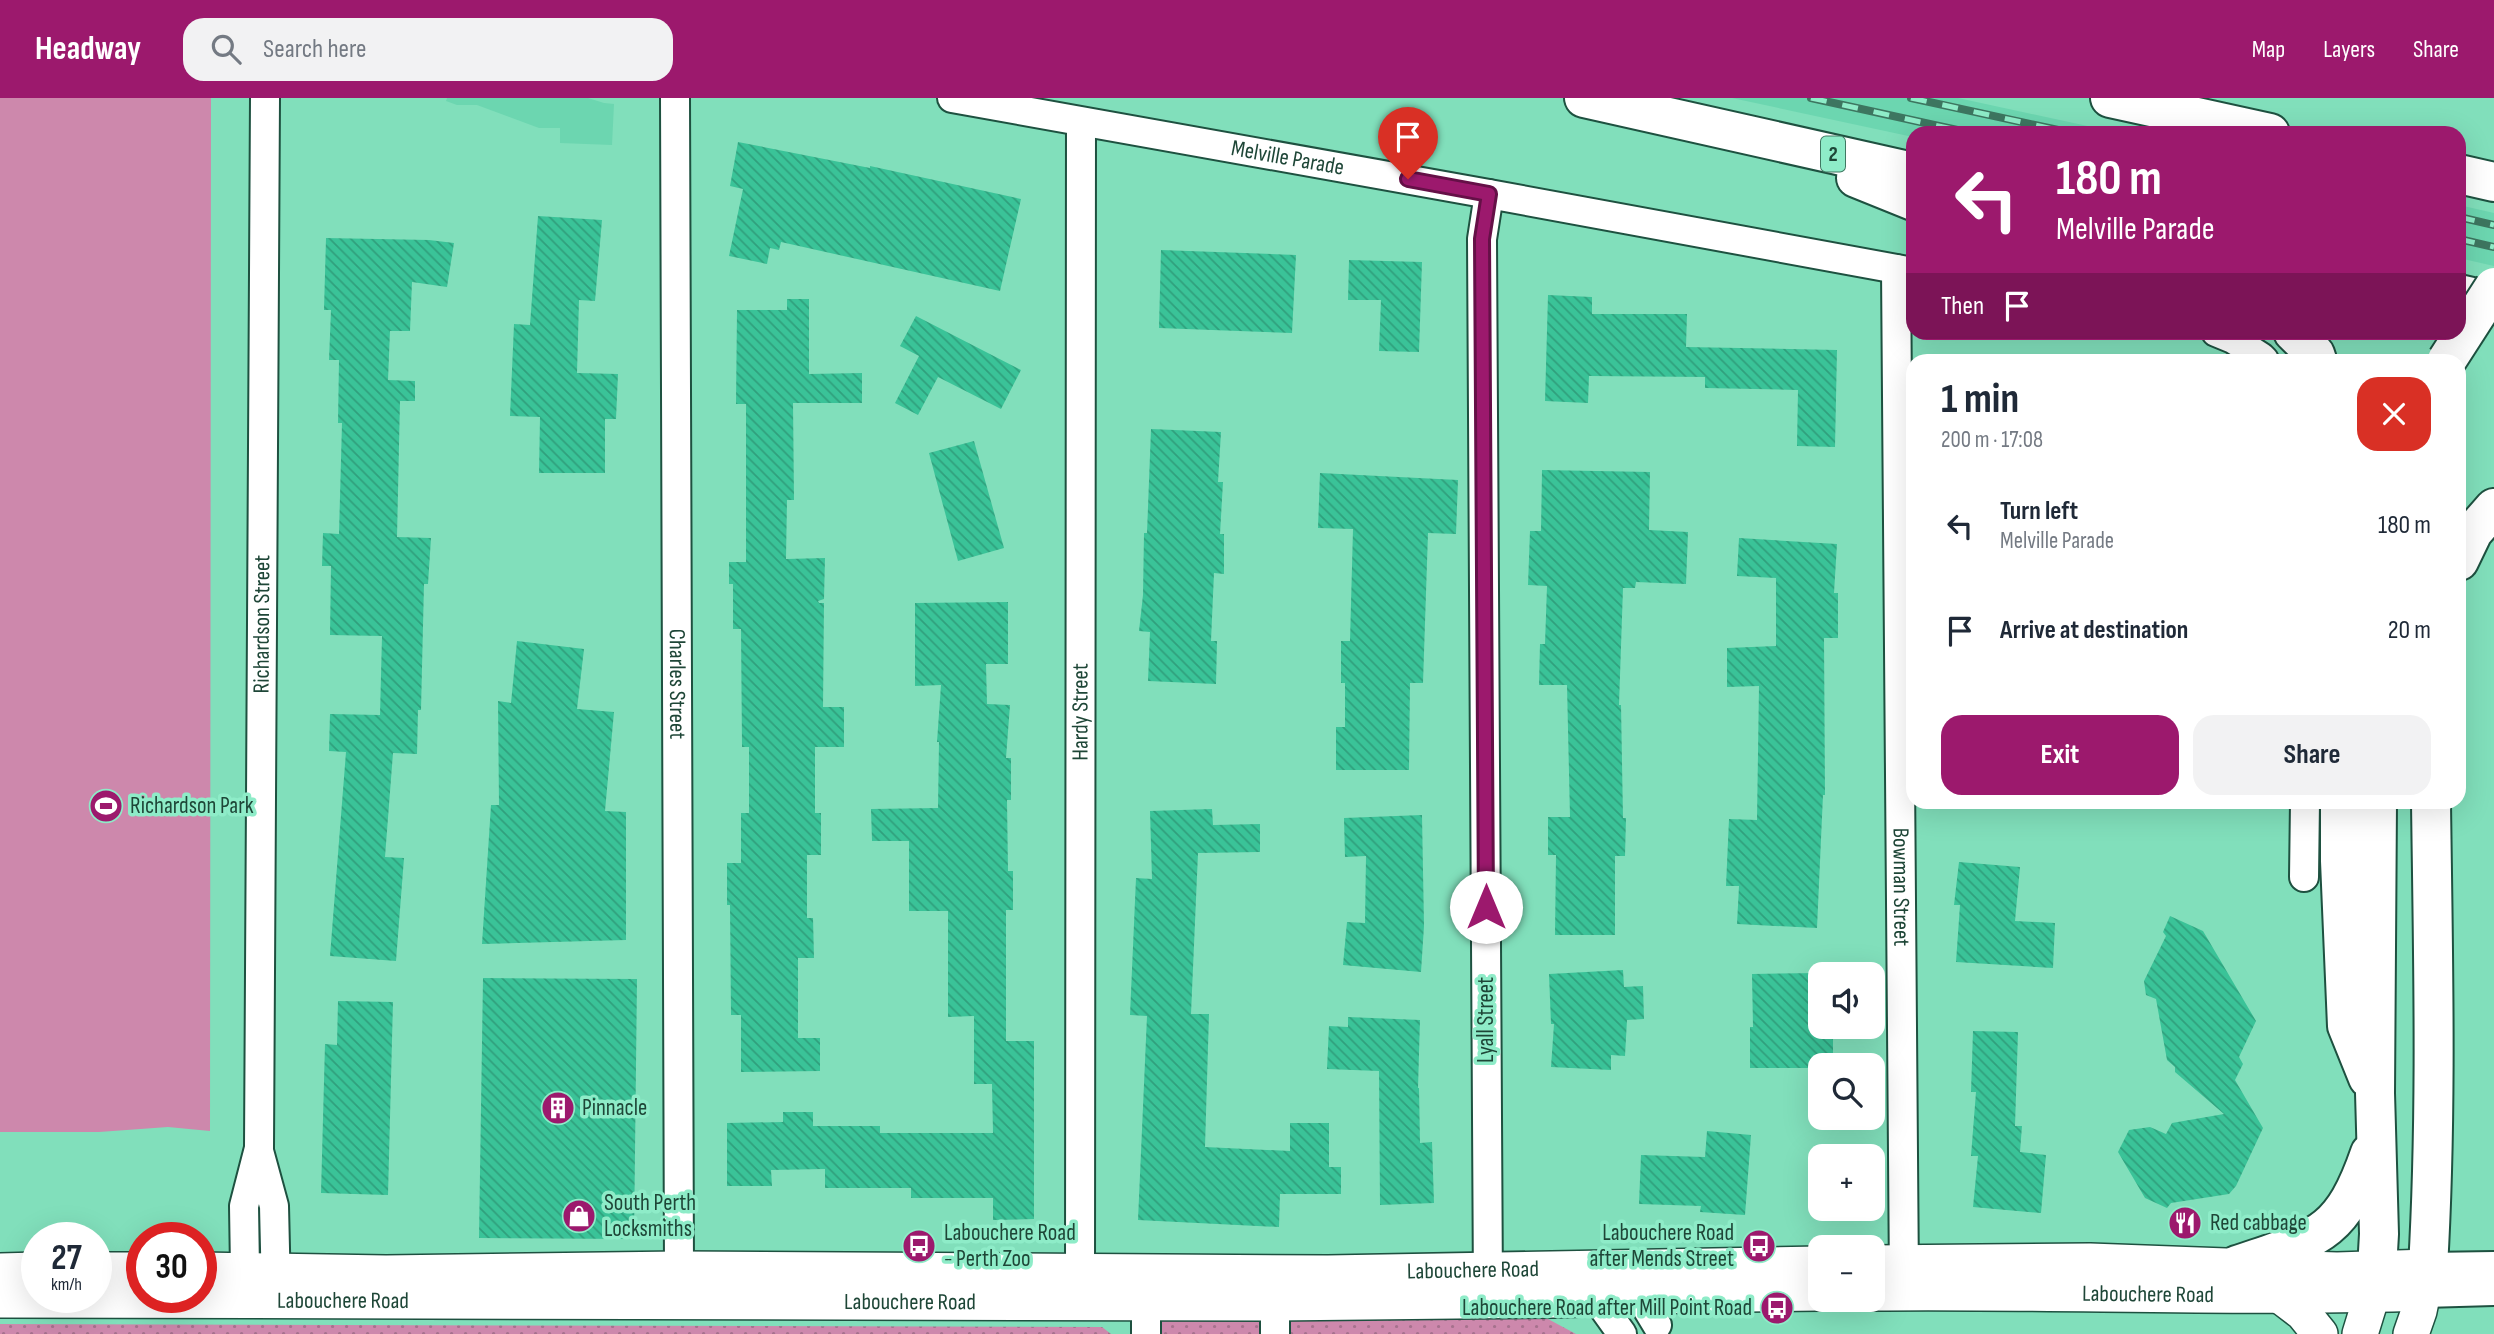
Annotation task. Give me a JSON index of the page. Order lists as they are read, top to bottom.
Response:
{
  "streets": {
    "highway": ["2"],
    "main road": ["Labouchere Road"],
    "street": [
      "Melville Parade",
      "Richardson Street",
      "Charles Street",
      "Hardy Street",
      "Bowman Street",
      "Lyall Street"
    ]
  },
  "crossings": [
    ["Melville Parade", "Hardy Street"],
    ["Melville Parade", "Bowman Street"],
    ["Melville Parade", "Lyall Street"],
    ["Richardson Street", "Labouchere Road"],
    ["Charles Street", "Labouchere Road"],
    ["Hardy Street", "Labouchere Road"],
    ["Bowman Street", "Labouchere Road"],
    ["Lyall Street", "Labouchere Road"]
  ],
  "places": {
    "sports": ["Richardson Park"],
    "building": ["Pinnacle"],
    "shop": ["South Perth Locksmiths"],
    "restaurant": ["Red cabbage"],
    "bus stop": ["Labouchere Road - Perth Zoo", "Labouchere Road after Mends Street", "Labouchere Road after Mill Point Road"]
  },
  "page": {
    "header": "Headway",
    "search": "Search here",
    "nav": ["Map", "Layers", "Share"],
    "turn": ["180 m", "Melville Parade"],
    "then": "Then",
    "heading": ["1 min", "200 m · 17:08"],
    "list": [
      {
        "name": "Turn left",
        "note": "Melville Parade",
        "value": "180 m"
      },
      {
        "name": "Arrive at destination",
        "value": "20 m"
      }
    ],
    "buttons": ["Exit", "Share"],
    "map_buttons": ["+", "−"],
    "speed": "27 km/h",
    "limit": "30"
  }
}
